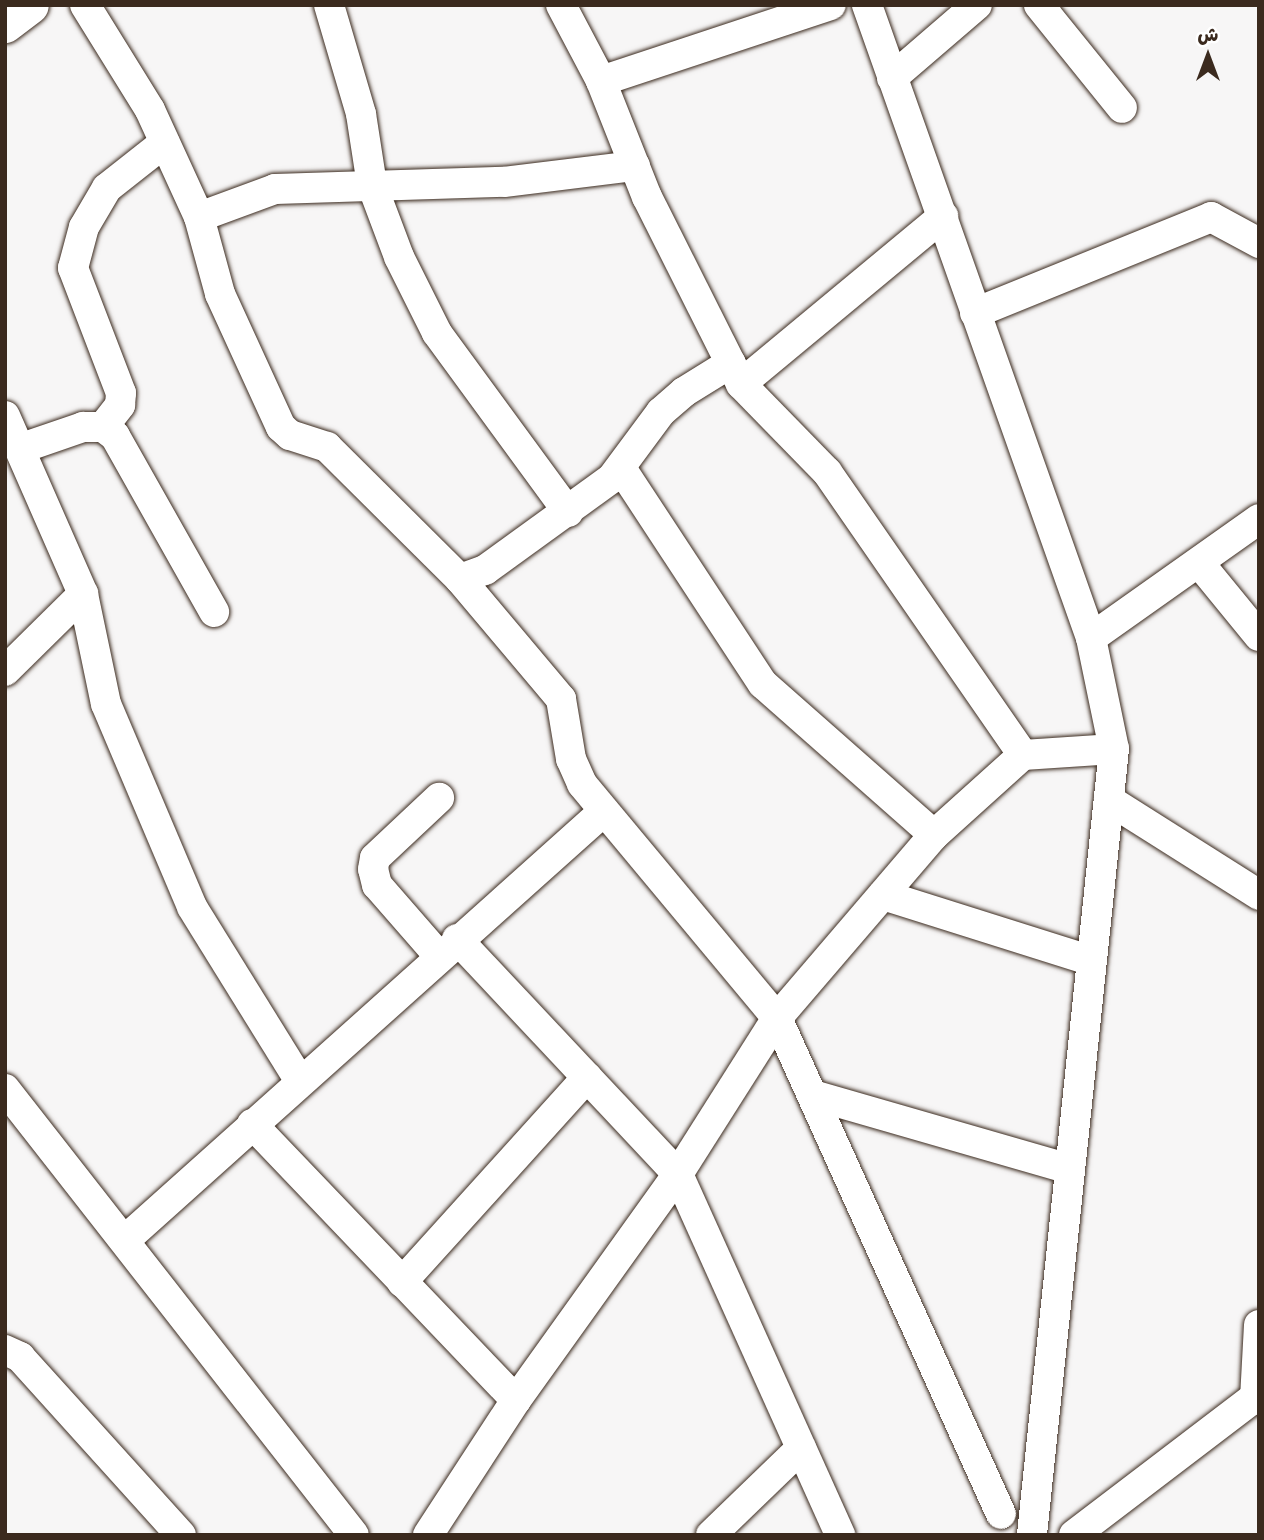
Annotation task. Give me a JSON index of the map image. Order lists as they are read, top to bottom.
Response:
{
  "north": "top"
}
